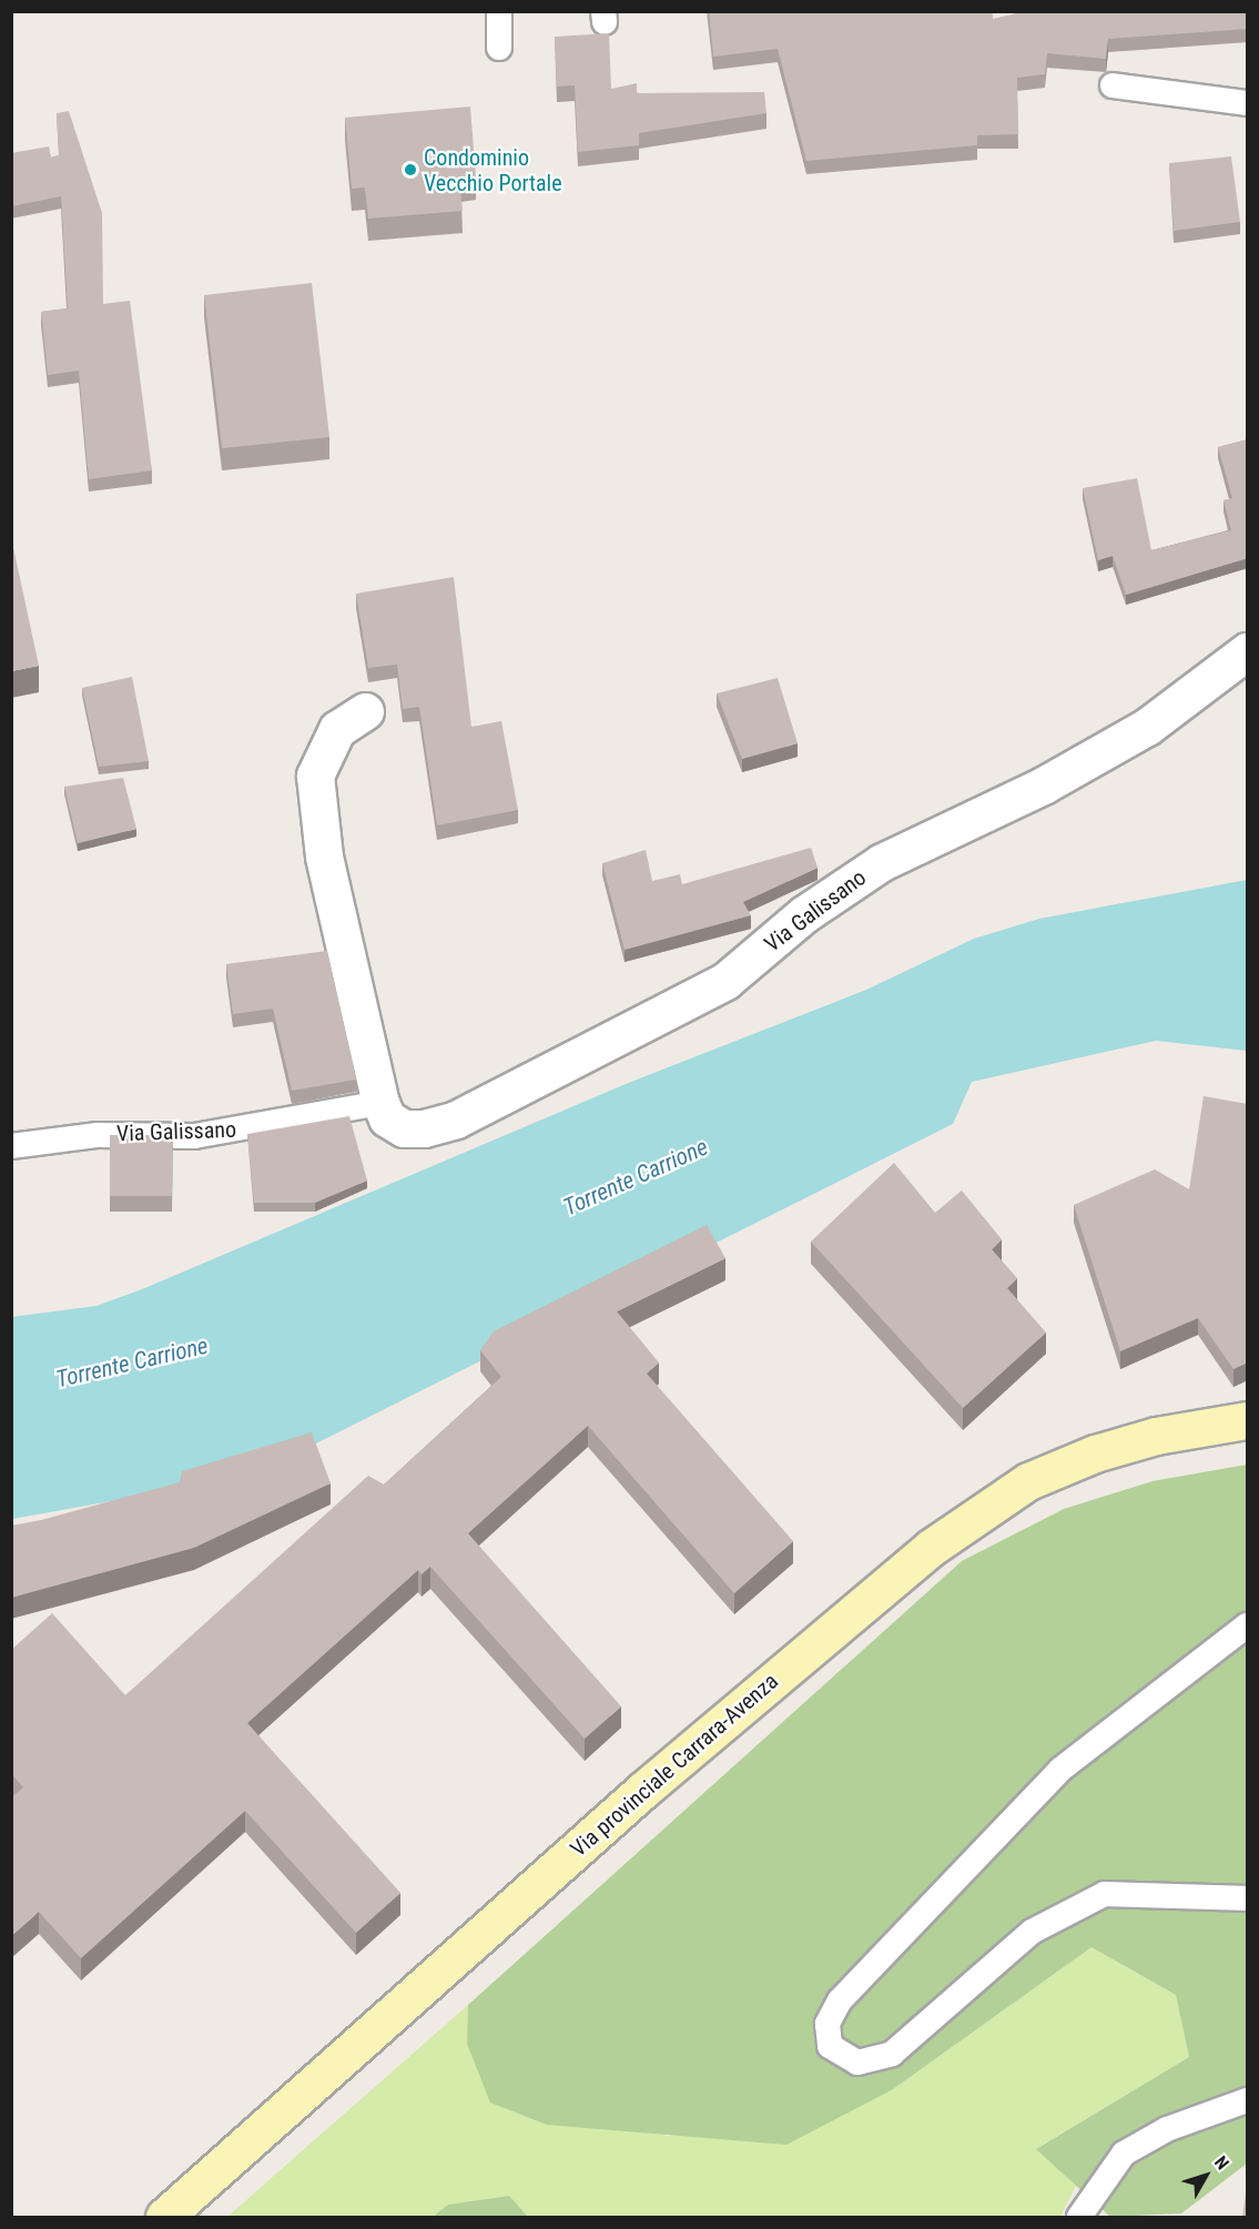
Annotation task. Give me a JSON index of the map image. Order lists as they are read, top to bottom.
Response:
{
  "streets": {
    "main road": ["Via provinciale Carrara-Avenza"],
    "street": ["Via Galissano"]
  },
  "water": ["Torrente Carrione"],
  "places": ["Condominio Vecchio Portale"],
  "north": "top right"
}
